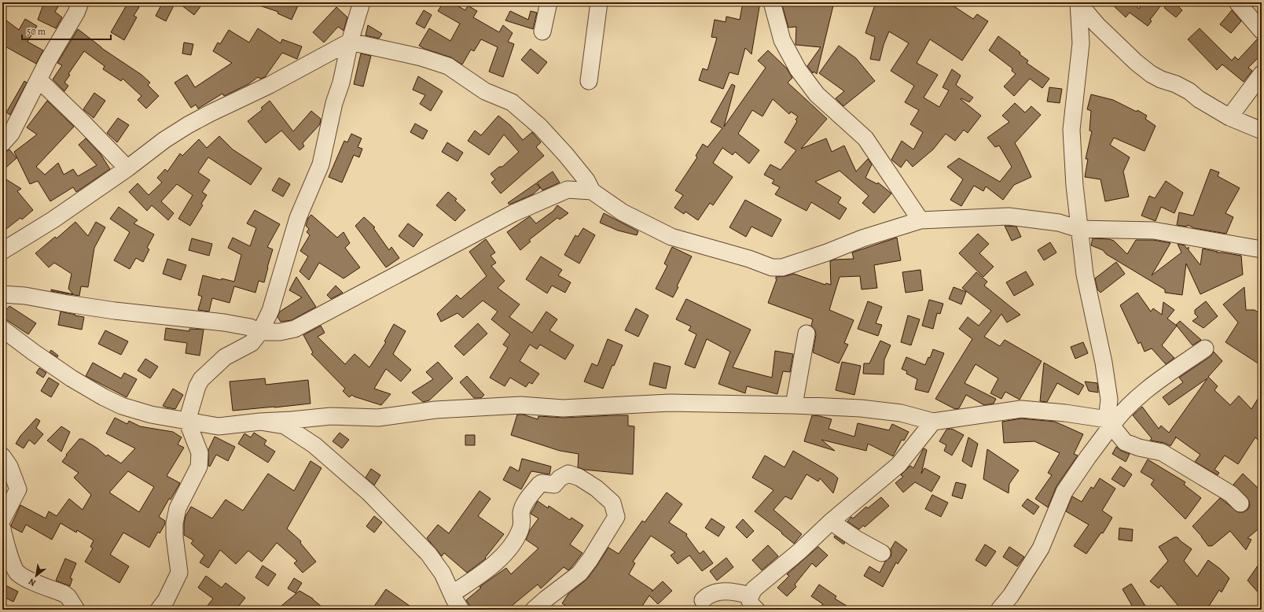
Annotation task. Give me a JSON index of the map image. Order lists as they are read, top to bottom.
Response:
{
  "scale_bar": "50 m",
  "north": "bottom left"
}
